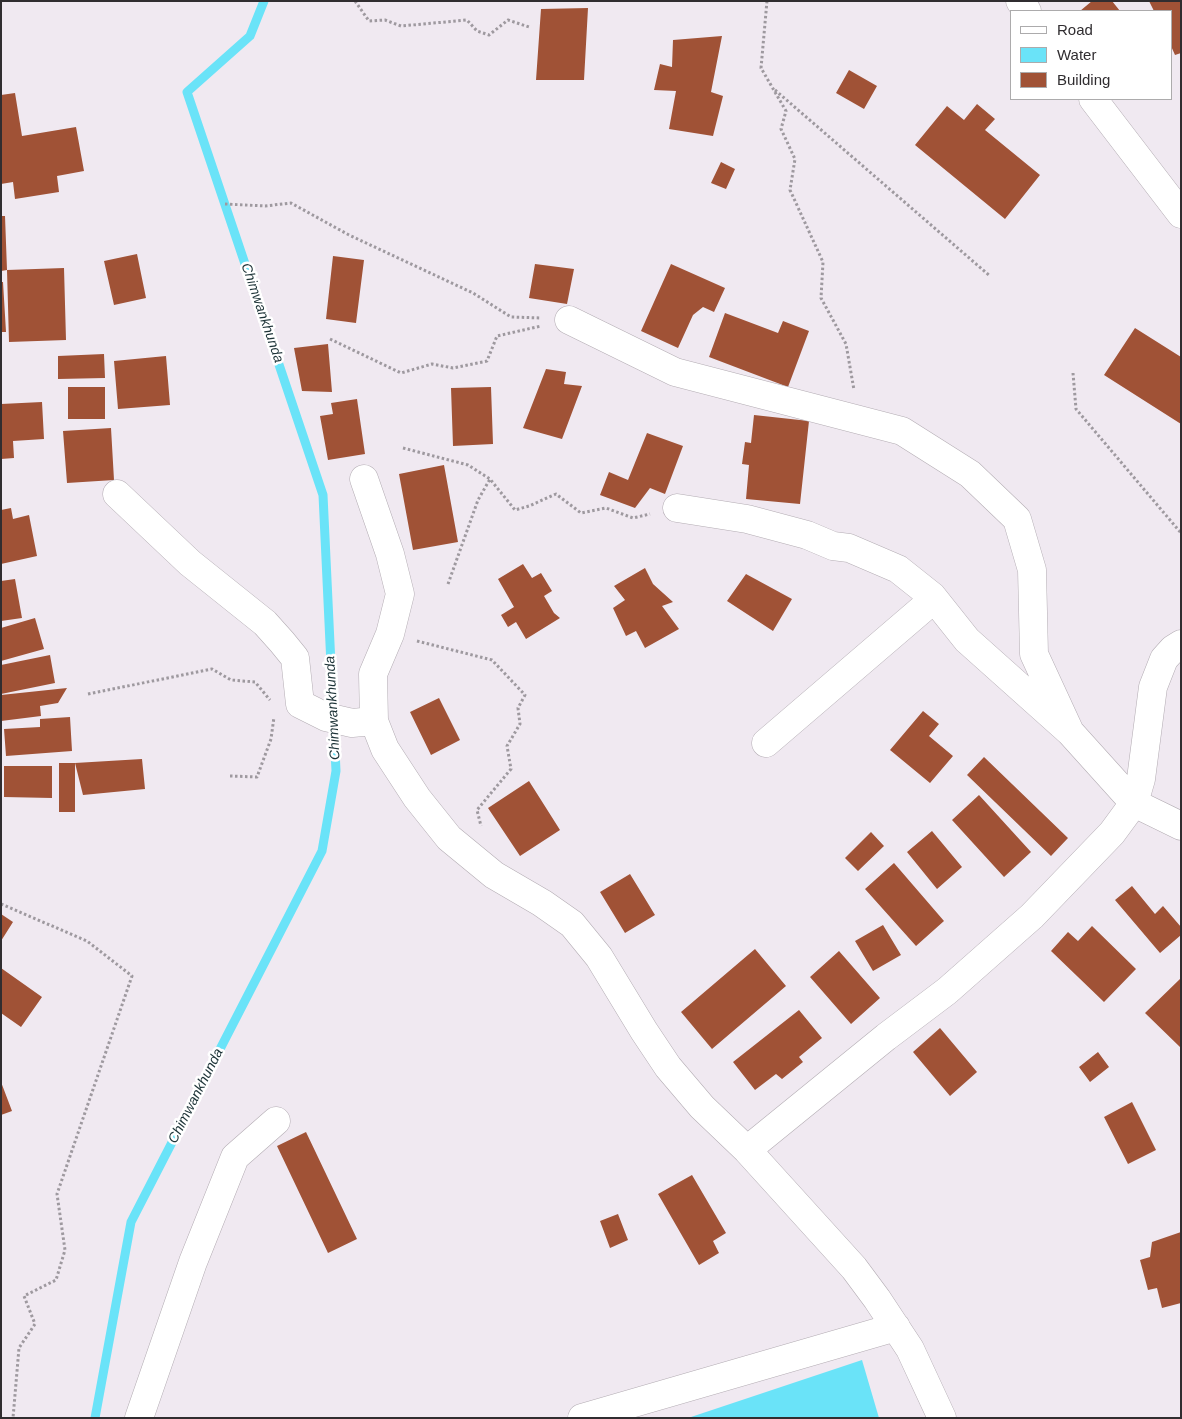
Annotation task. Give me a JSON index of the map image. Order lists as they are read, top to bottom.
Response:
{
  "water": ["Chimwankhunda"],
  "legend": ["Road", "Water", "Building"]
}
